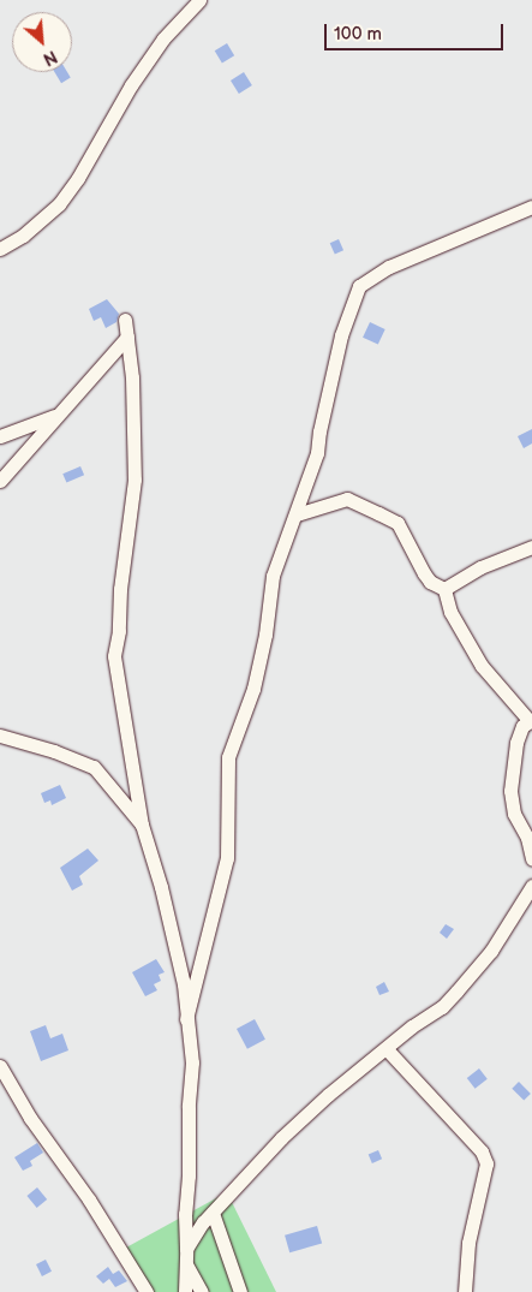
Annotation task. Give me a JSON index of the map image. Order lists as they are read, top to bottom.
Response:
{
  "scale_bar": "100 m",
  "north": "bottom right"
}
